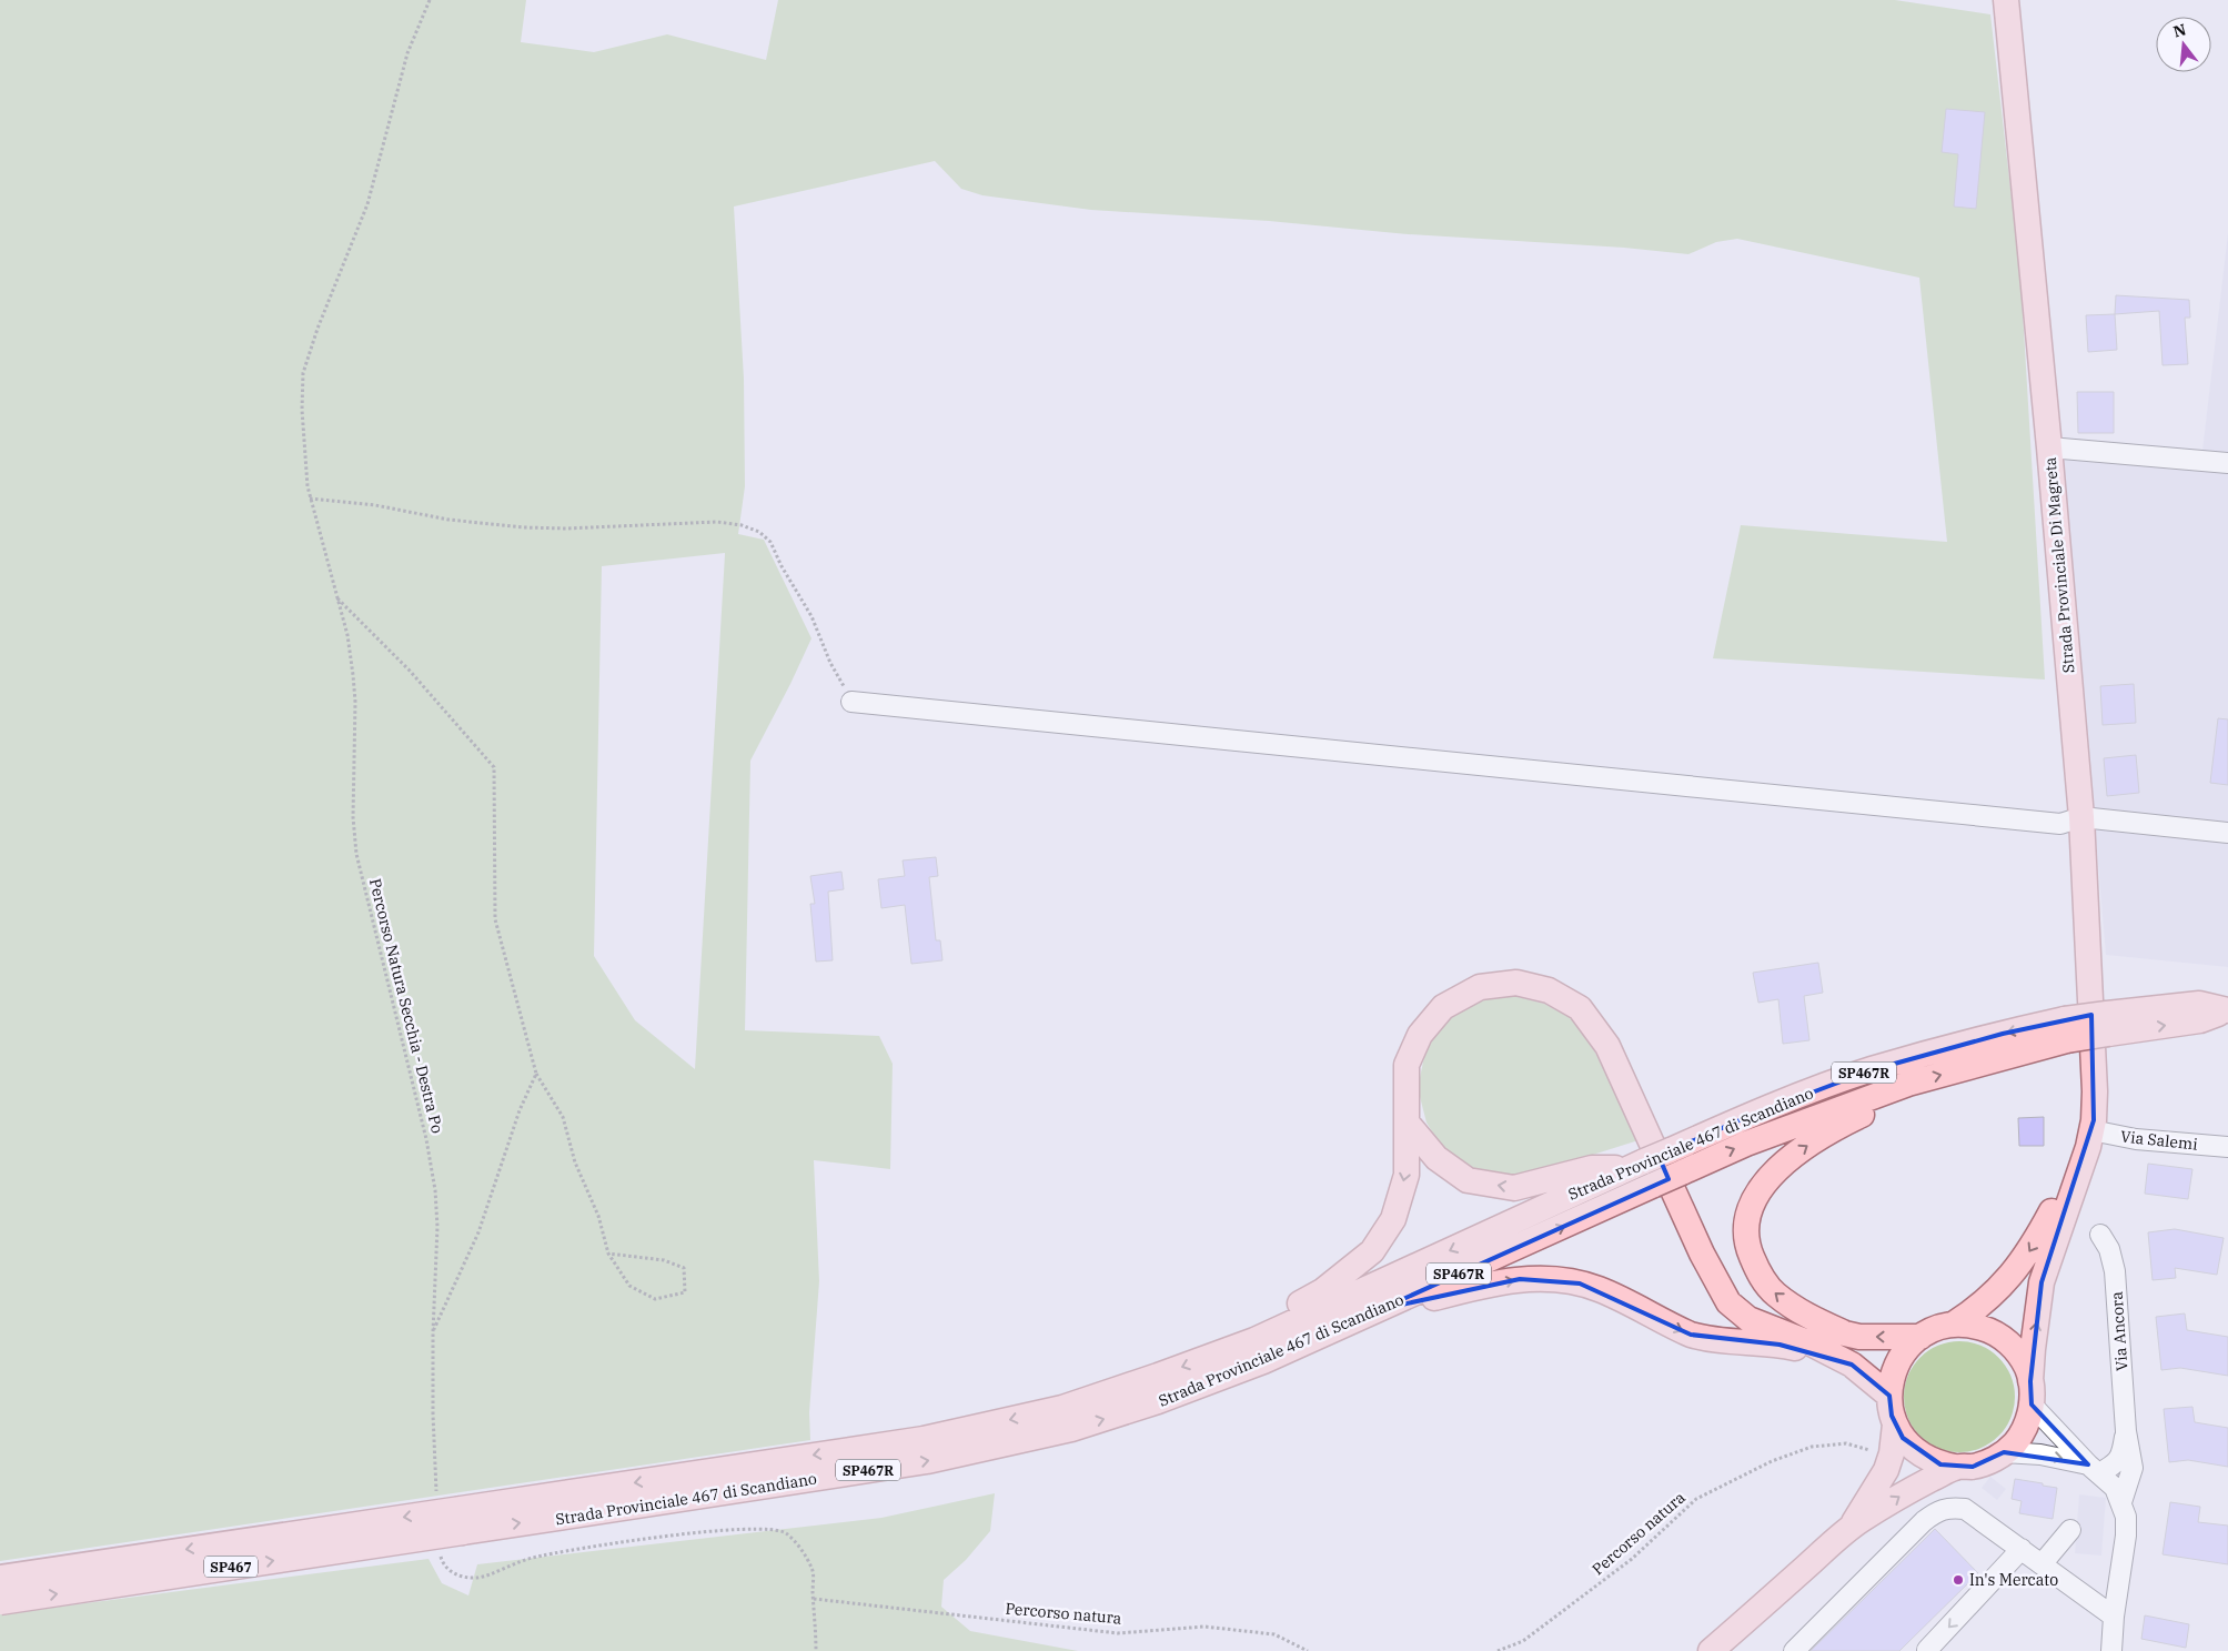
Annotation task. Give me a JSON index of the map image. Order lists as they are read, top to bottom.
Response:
{
  "streets": {
    "main road": [
      "Strada Provinciale Di Magreta",
      "SP467R",
      "Strada Provinciale 467 di Scandiano",
      "SP467"
    ],
    "street": ["Via Salemi", "Via Ancora"],
    "path": ["Percorso Natura Secchia - Destra Po", "Percorso natura"]
  },
  "crossings": [
    ["Strada Provinciale Di Magreta", "Via Salemi"]
  ],
  "places": ["In's Mercato"],
  "north": "top"
}
